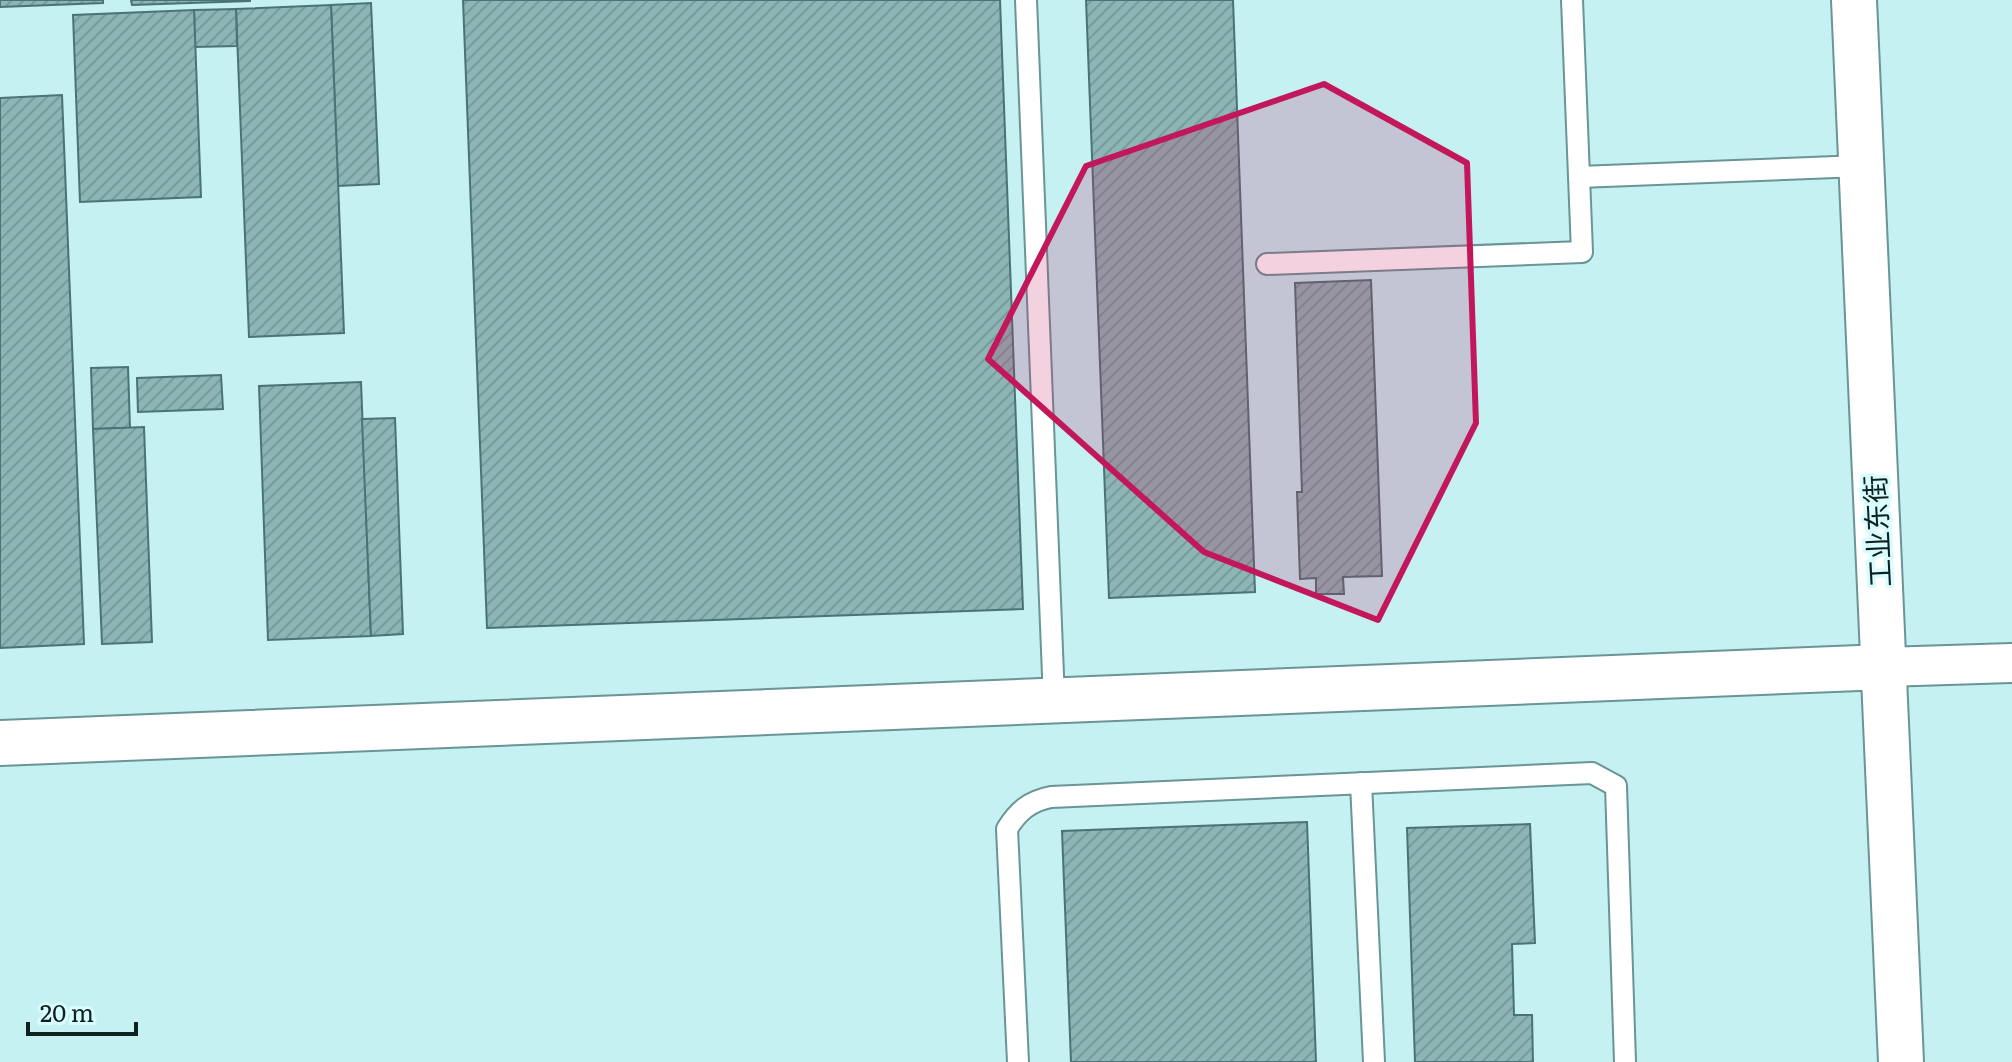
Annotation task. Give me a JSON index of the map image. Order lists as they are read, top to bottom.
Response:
{
  "streets": {
    "street": ["工业东街"]
  },
  "scale_bar": "20 m"
}
